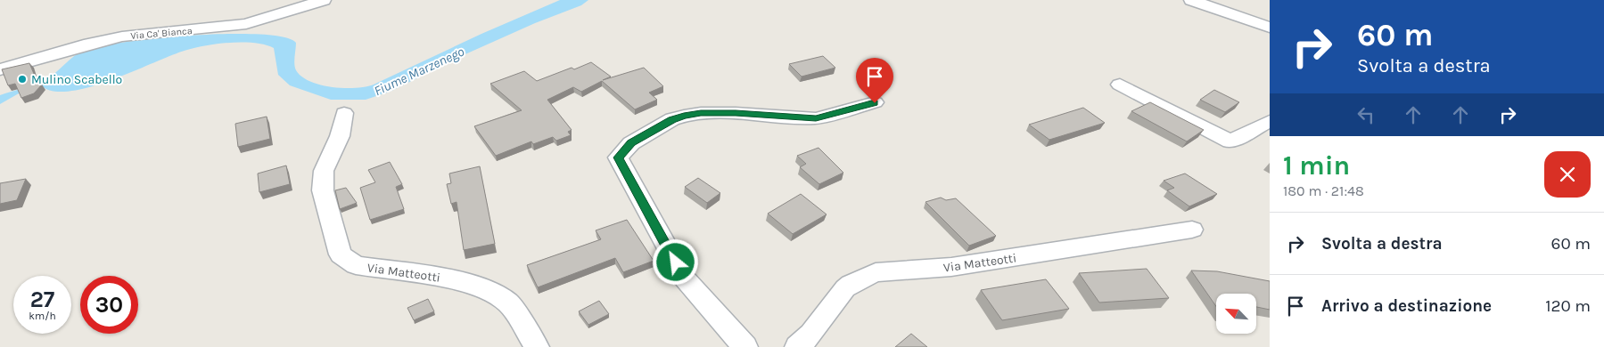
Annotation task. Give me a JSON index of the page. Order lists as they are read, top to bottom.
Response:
{
  "streets": {
    "street": ["Via Ca' Bianca", "Via Matteotti"]
  },
  "water": ["Fiume Marzenego"],
  "places": ["Mulino Scabello"],
  "north": "top left",
  "page": {
    "turn": ["60 m", "Svolta a destra"],
    "heading": ["1 min", "180 m · 21:48"],
    "list": [
      {
        "name": "Svolta a destra",
        "value": "60 m"
      },
      {
        "name": "Arrivo a destinazione",
        "value": "120 m"
      }
    ],
    "speed": "27 km/h",
    "limit": "30"
  }
}
